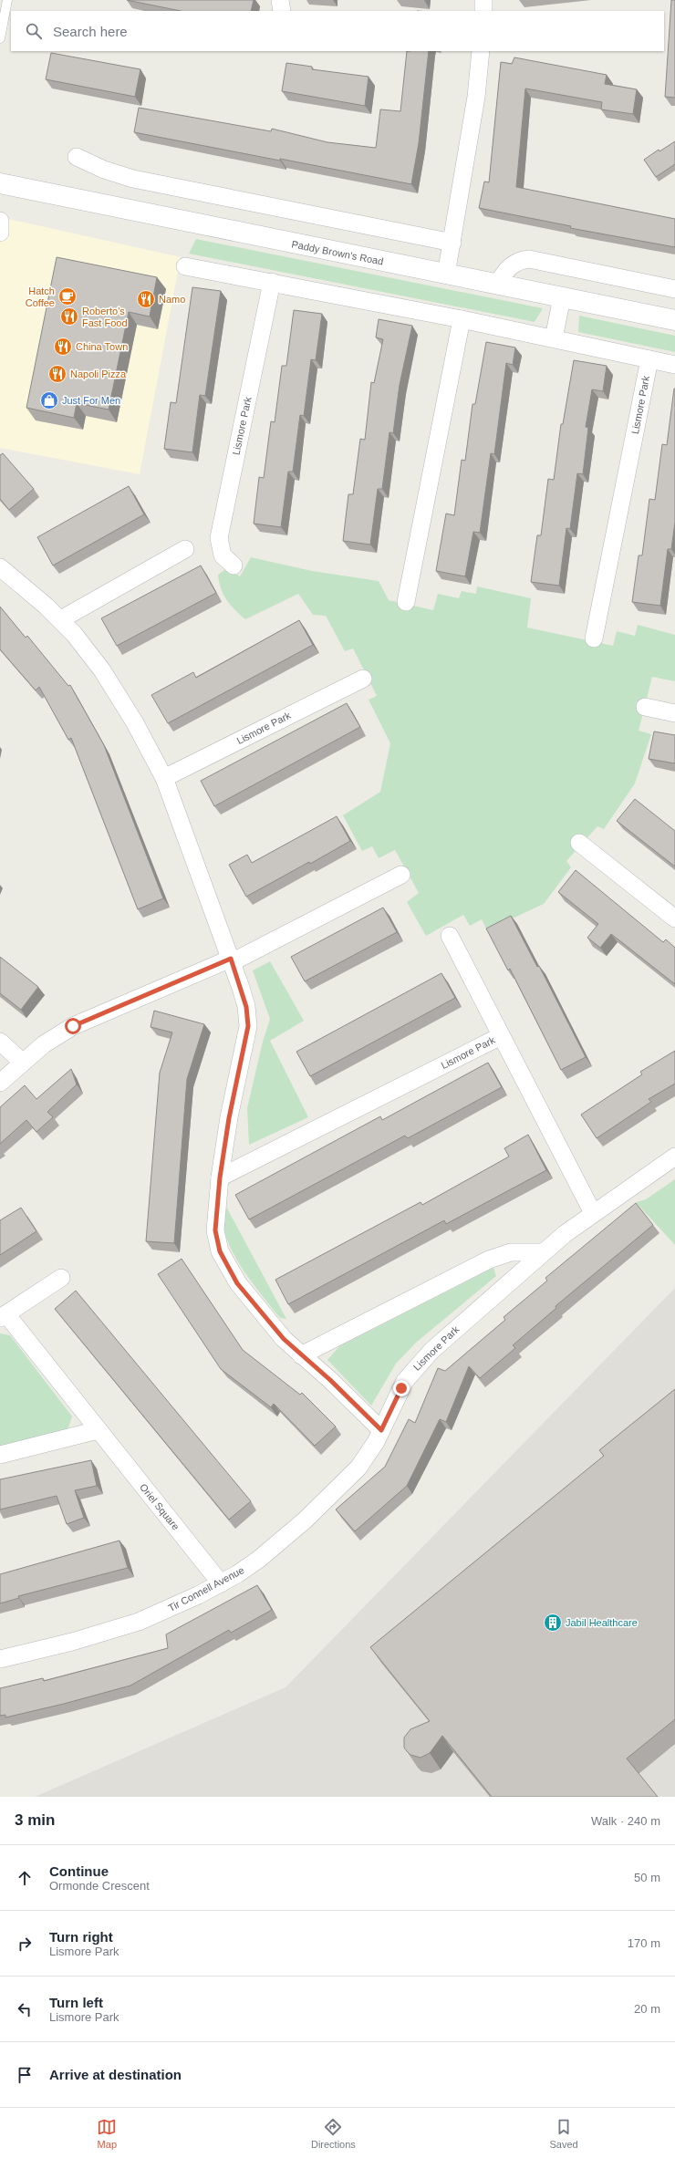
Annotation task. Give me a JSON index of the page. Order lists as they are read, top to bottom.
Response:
{
  "streets": {
    "street": [
      "Paddy Brown's Road",
      "Lismore Park",
      "Oriel Square",
      "Tir Connell Avenue"
    ]
  },
  "crossings": [
    ["Lismore Park", "Tir Connell Avenue"],
    ["Oriel Square", "Tir Connell Avenue"]
  ],
  "places": {
    "cafe": ["Hatch Coffee"],
    "restaurant": [
      "Namo",
      "Roberto's Fast Food",
      "China Town",
      "Napoli Pizza"
    ],
    "shop": ["Just For Men"],
    "building": ["Jabil Healthcare"]
  },
  "page": {
    "search": "Search here",
    "heading": ["3 min", "Walk · 240 m"],
    "list": [
      ["Continue", "Ormonde Crescent", "50 m"],
      ["Turn right", "Lismore Park", "170 m"],
      ["Turn left", "Lismore Park", "20 m"],
      "Arrive at destination"
    ],
    "nav": ["Map", "Directions", "Saved"]
  }
}
